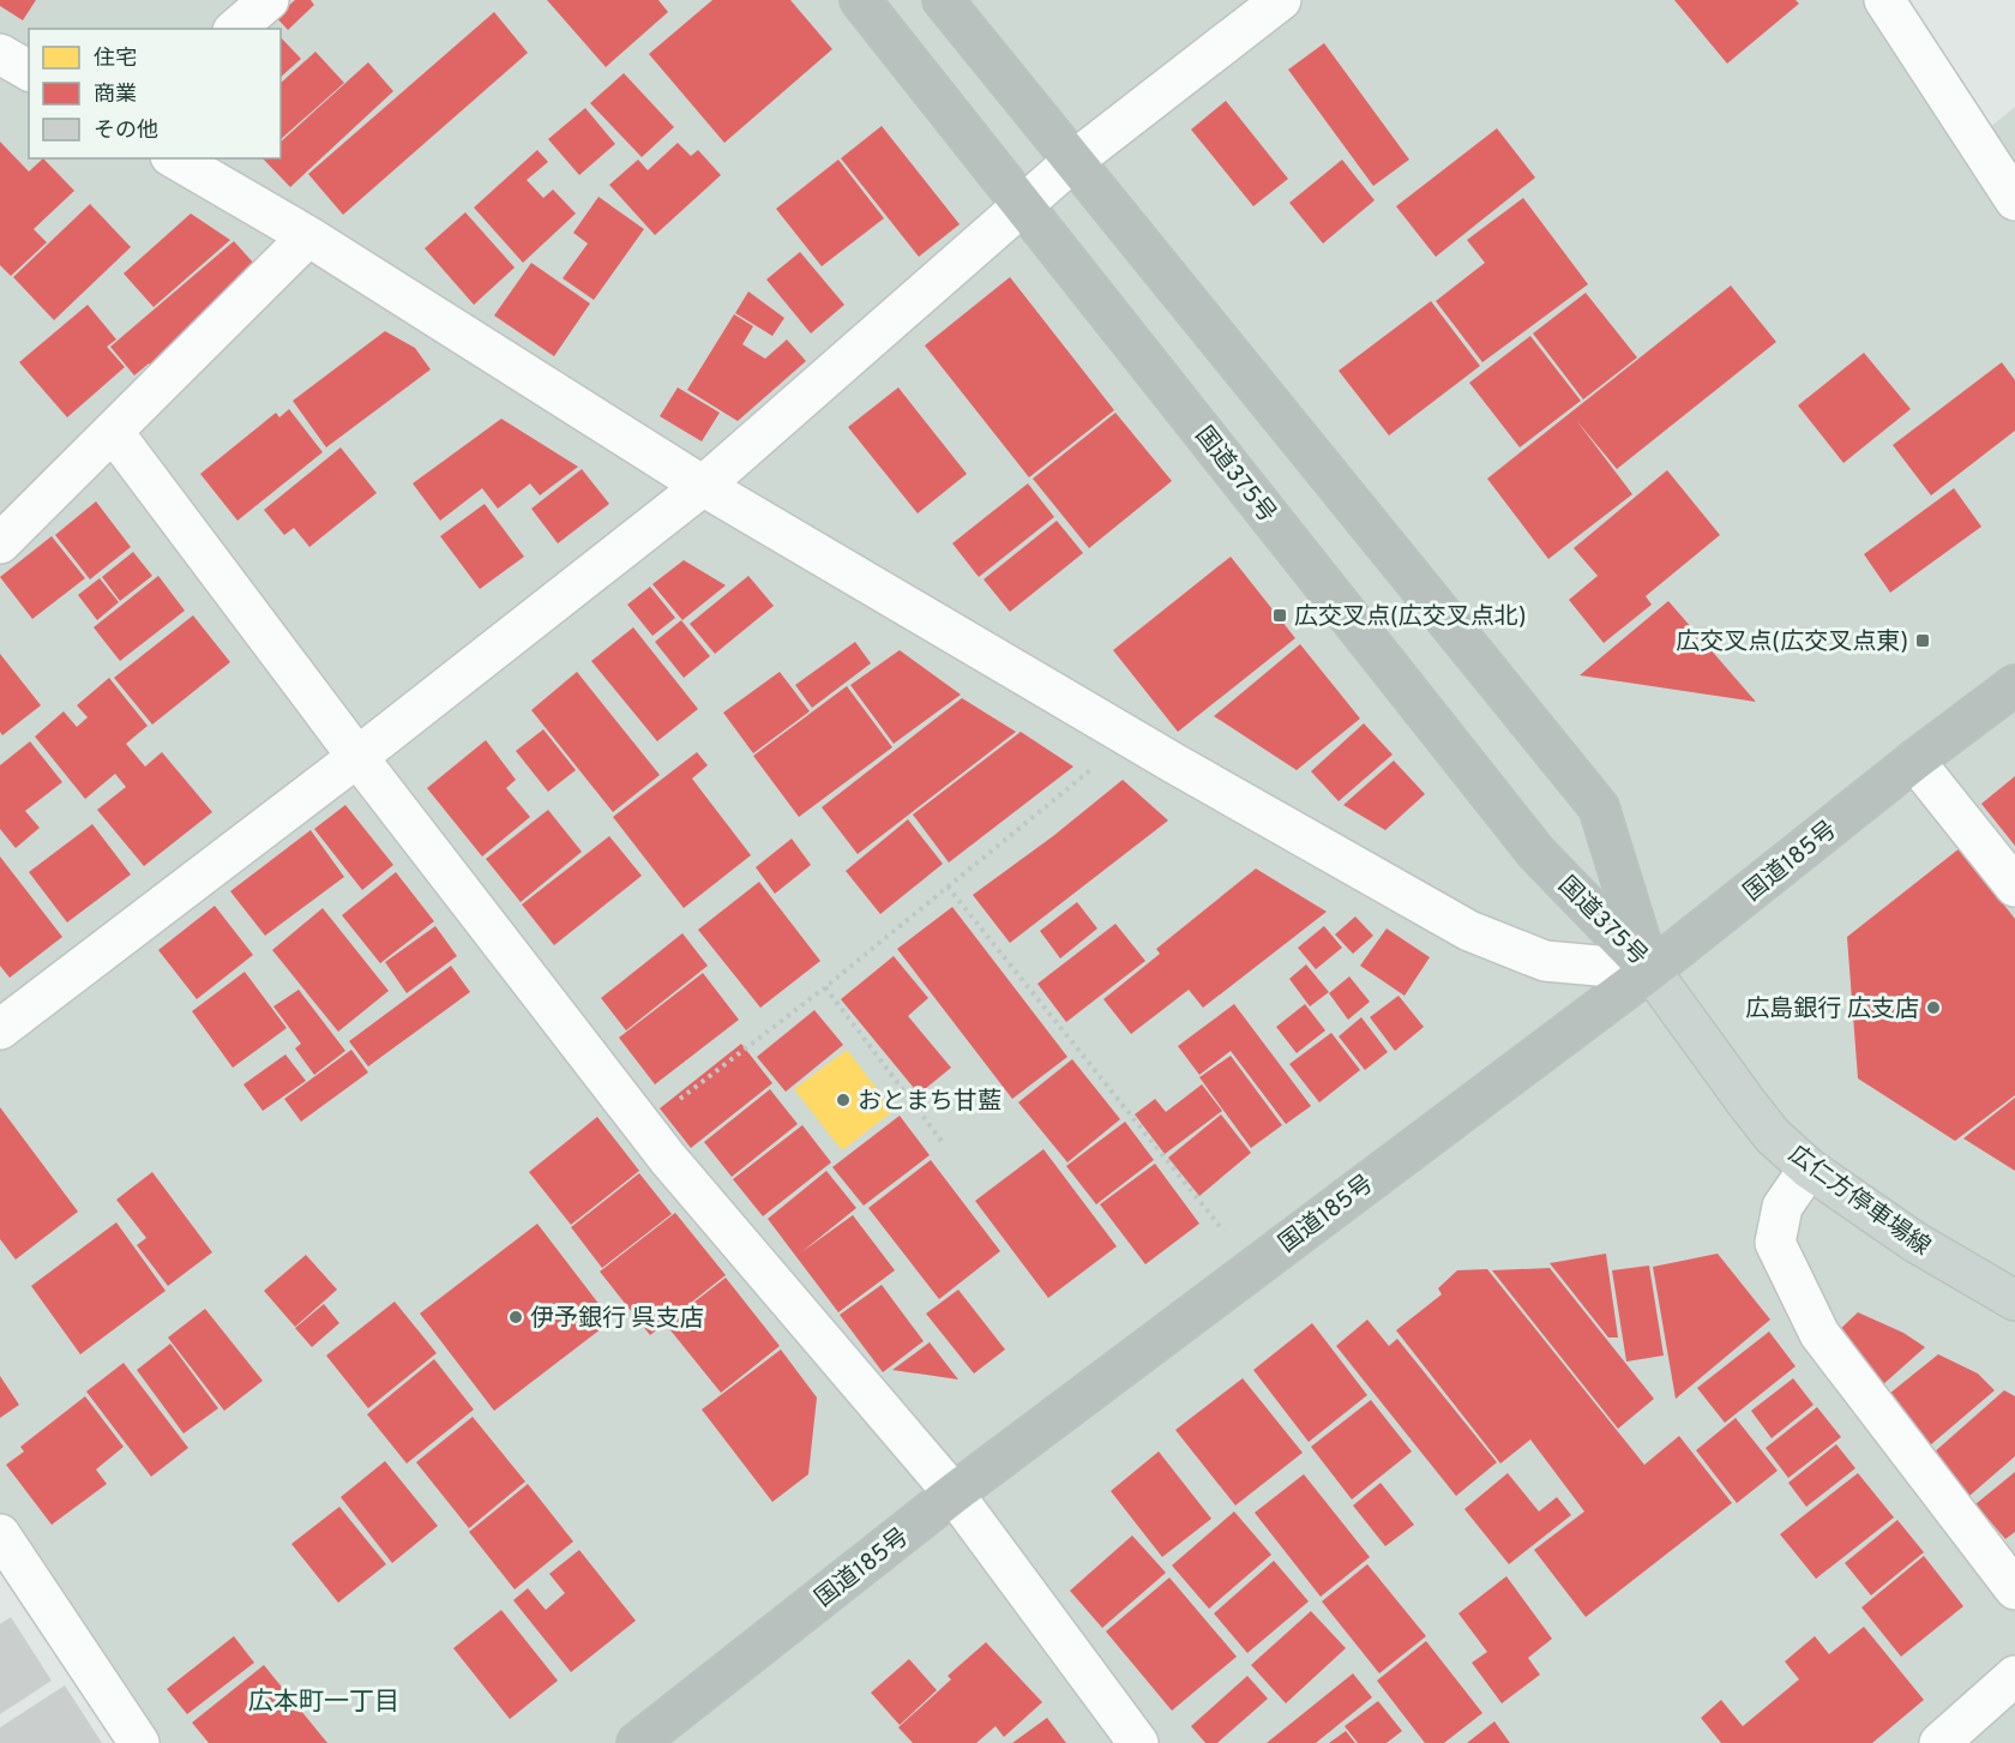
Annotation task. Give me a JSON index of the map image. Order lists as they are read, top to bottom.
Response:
{
  "streets": {
    "highway": ["国道375号", "国道185号"],
    "main road": ["広仁方停車場線"]
  },
  "crossings": [
    ["国道375号", "国道185号"],
    ["国道375号", "広仁方停車場線"],
    ["国道185号", "広仁方停車場線"]
  ],
  "districts": ["広本町一丁目"],
  "places": {
    "transit": ["広交叉点(広交叉点北)", "広交叉点(広交叉点東)"],
    "other": ["広島銀行 広支店", "おとまち甘藍", "伊予銀行 呉支店"]
  },
  "legend": ["住宅", "商業", "その他"]
}
